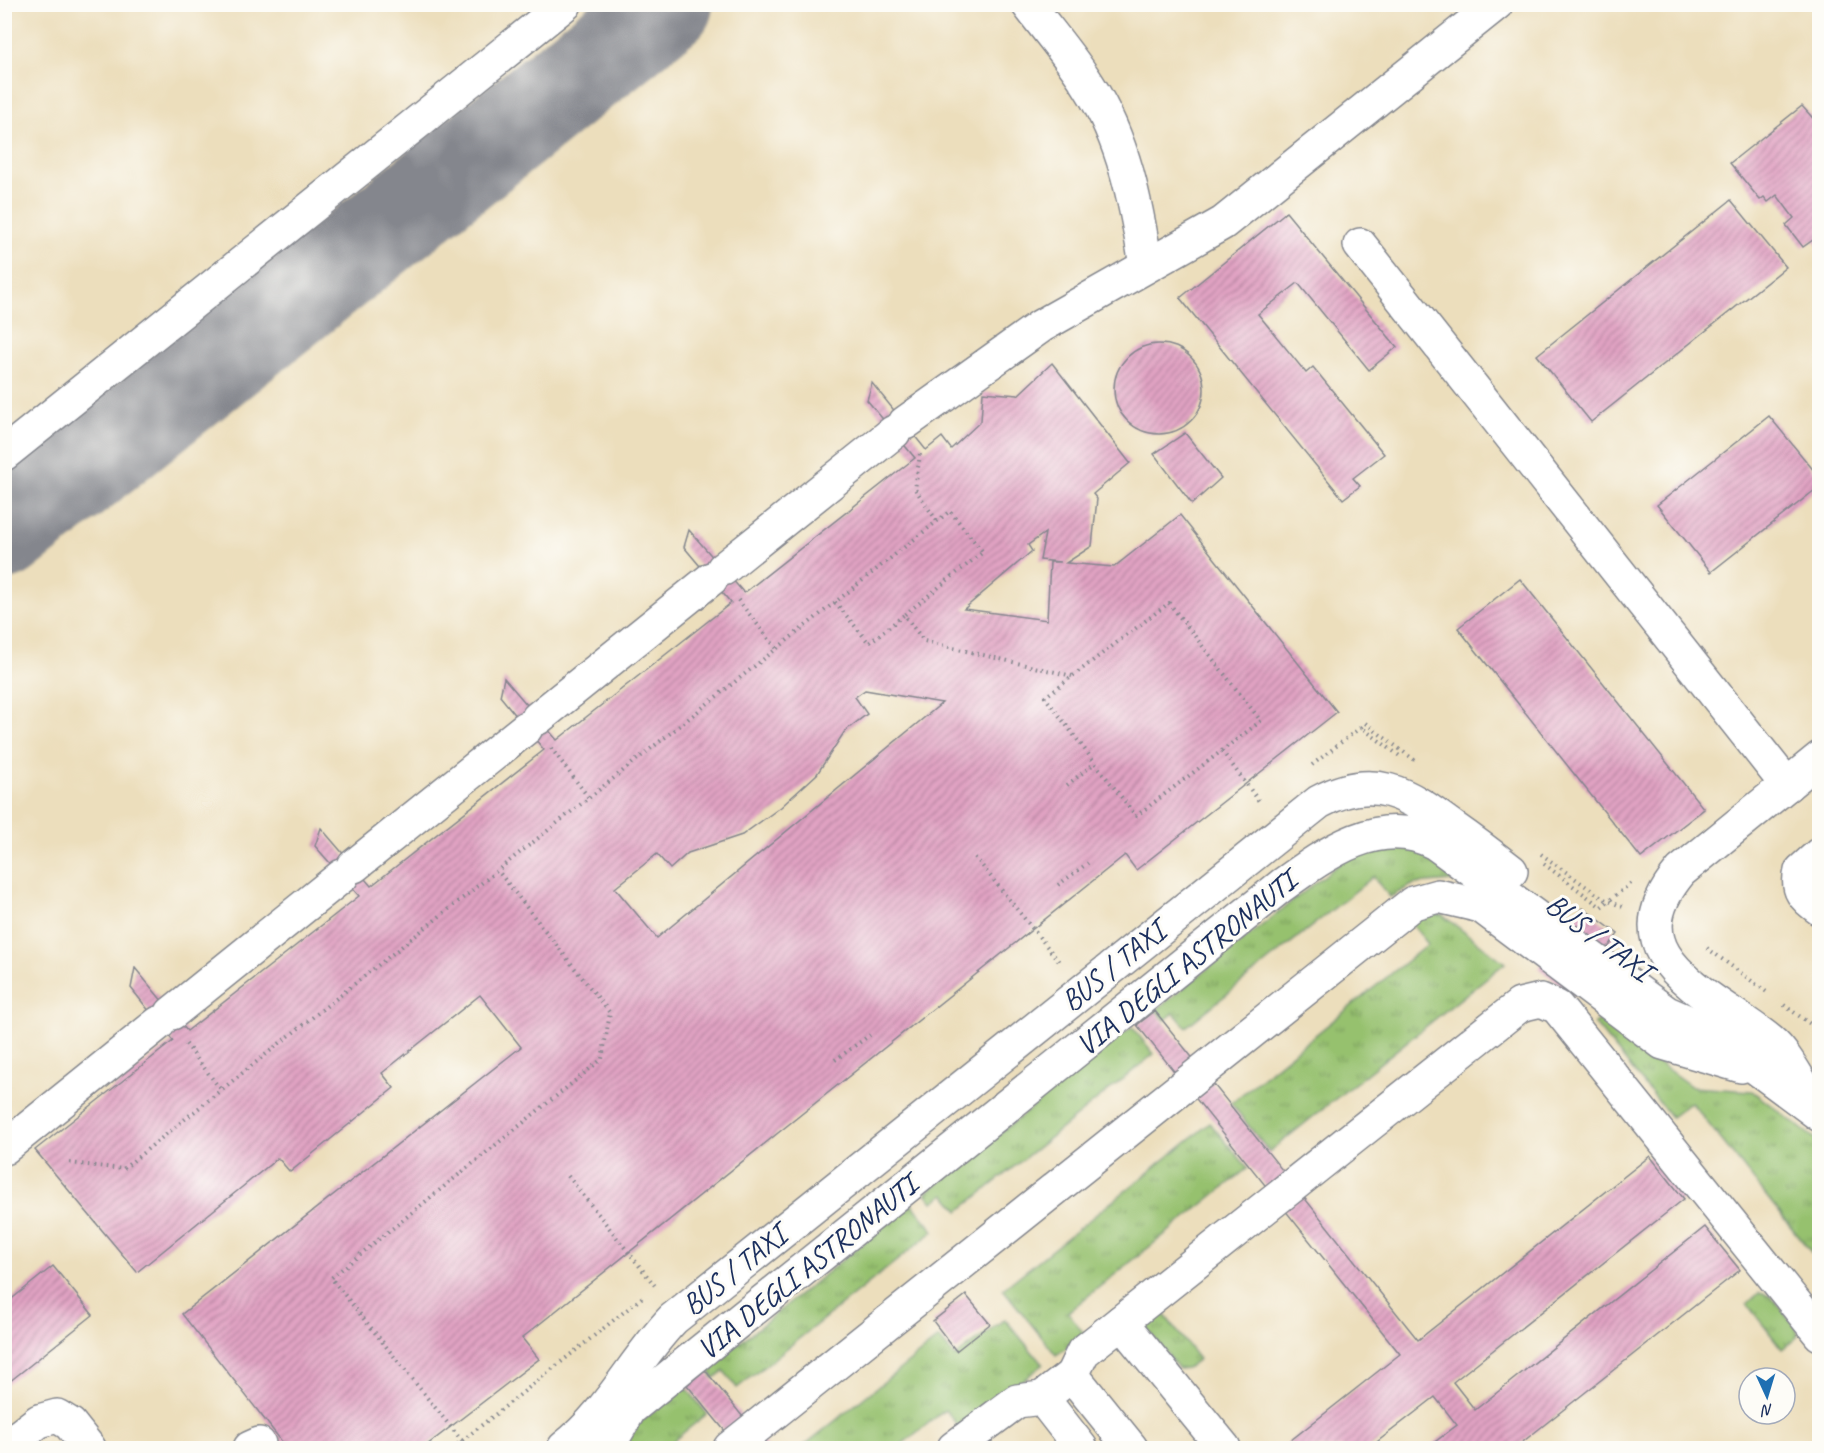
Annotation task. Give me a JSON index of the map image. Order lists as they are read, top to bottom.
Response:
{
  "streets": {
    "street": ["BUS / TAXI", "VIA DEGLI ASTRONAUTI"]
  },
  "crossings": [
    ["BUS / TAXI", "VIA DEGLI ASTRONAUTI"]
  ],
  "north": "bottom"
}
